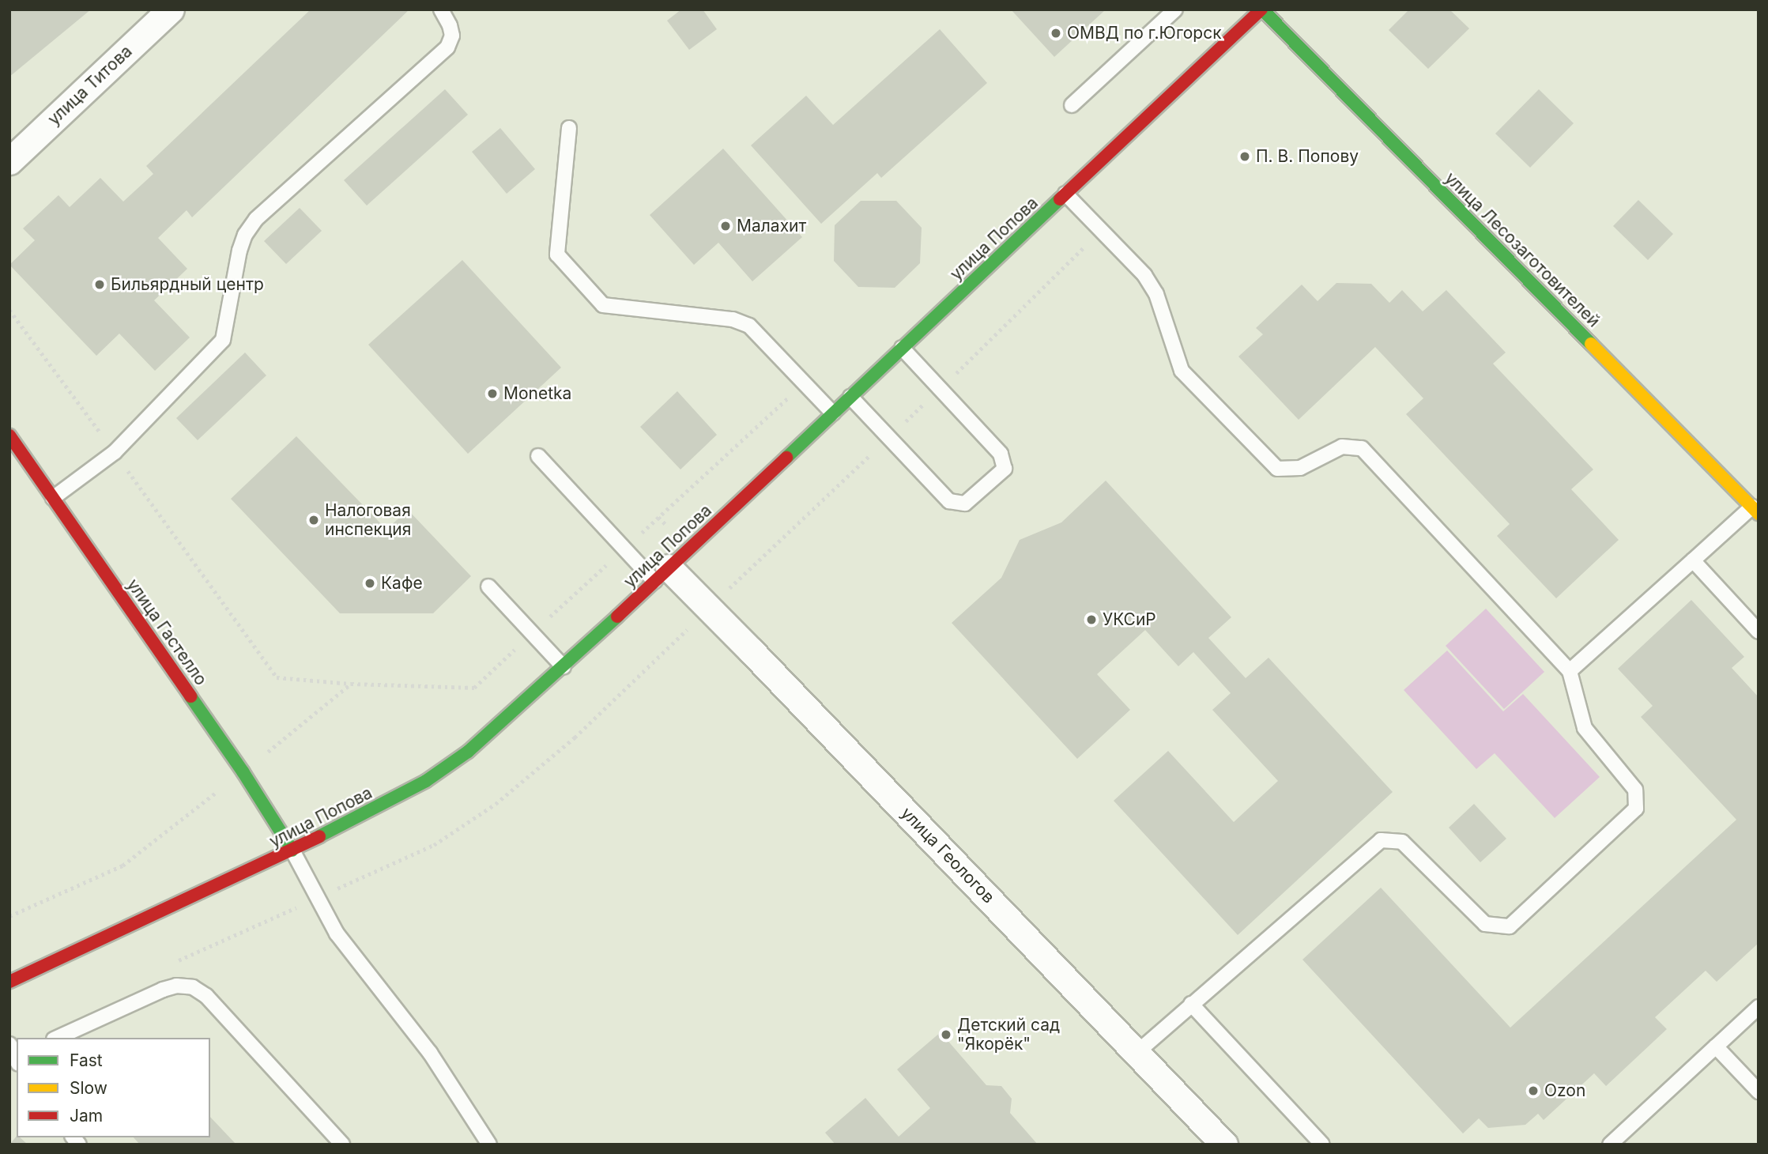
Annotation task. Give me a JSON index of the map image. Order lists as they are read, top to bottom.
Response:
{
  "streets": {
    "main road": ["улица Попова", "улица Лесозаготовителей", "улица Гастелло"],
    "street": ["улица Титова", "улица Геологов"]
  },
  "crossings": [
    ["улица Попова", "улица Лесозаготовителей"],
    ["улица Попова", "улица Гастелло"],
    ["улица Попова", "улица Геологов"]
  ],
  "places": [
    "ОМВД по г.Югорск",
    "П. В. Попову",
    "Малахит",
    "Бильярдный центр",
    "Monetka",
    "Налоговая инспекция",
    "Кафе",
    "УКСиР",
    "Детский сад \"Якорёк\"",
    "Ozon"
  ],
  "legend": ["Fast", "Slow", "Jam"]
}
